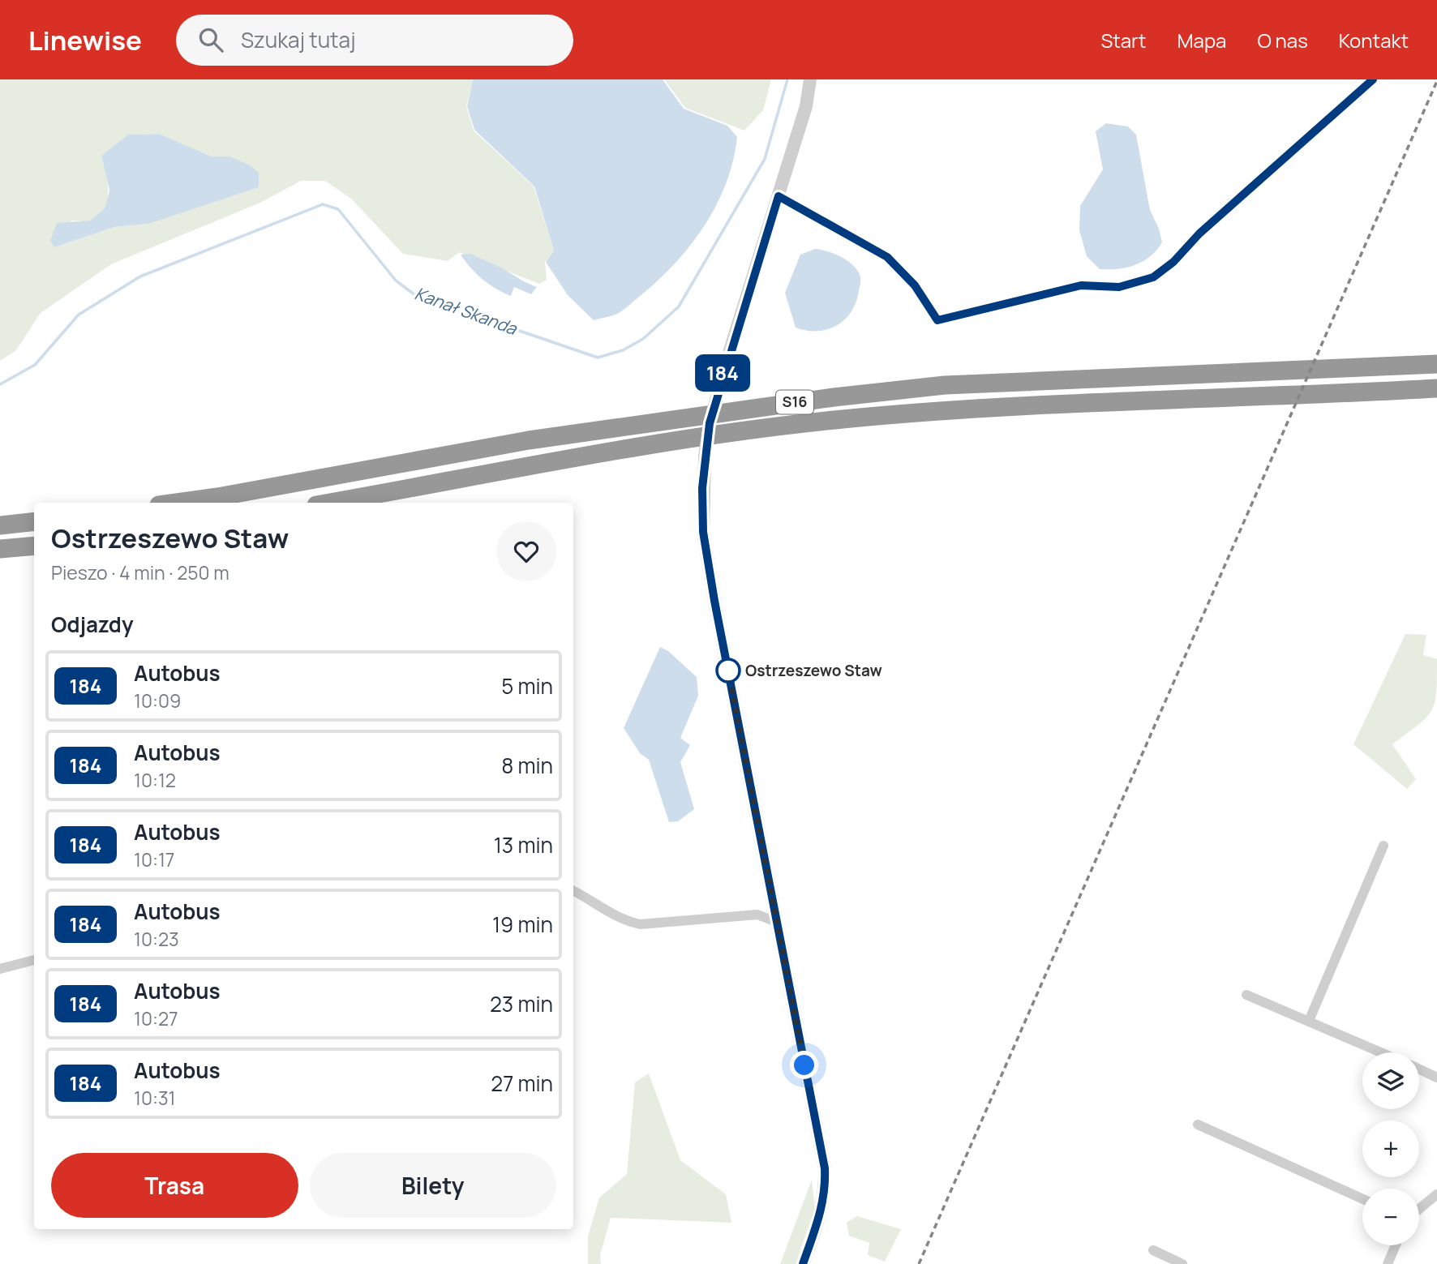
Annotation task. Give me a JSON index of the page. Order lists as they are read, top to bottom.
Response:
{
  "streets": {
    "highway": ["S16"]
  },
  "water": ["Kanał Skanda"],
  "places": ["Ostrzeszewo Staw"],
  "lines": ["bus line 184"],
  "page": {
    "header": "Linewise",
    "search": "Szukaj tutaj",
    "nav": [
      "Start",
      "Mapa",
      "O nas",
      "Kontakt"
    ],
    "on_map": "184",
    "heading": [
      ["Ostrzeszewo Staw", "Pieszo · 4 min · 250 m"],
      "Odjazdy"
    ],
    "list": [
      {
        "mark": "184",
        "name": "Autobus",
        "note": "10:09",
        "value": "5 min"
      },
      {
        "mark": "184",
        "name": "Autobus",
        "note": "10:12",
        "value": "8 min"
      },
      {
        "mark": "184",
        "name": "Autobus",
        "note": "10:17",
        "value": "13 min"
      },
      {
        "mark": "184",
        "name": "Autobus",
        "note": "10:23",
        "value": "19 min"
      },
      {
        "mark": "184",
        "name": "Autobus",
        "note": "10:27",
        "value": "23 min"
      },
      {
        "mark": "184",
        "name": "Autobus",
        "note": "10:31",
        "value": "27 min"
      }
    ],
    "map_buttons": ["+", "−"],
    "buttons": ["Trasa", "Bilety"]
  }
}
